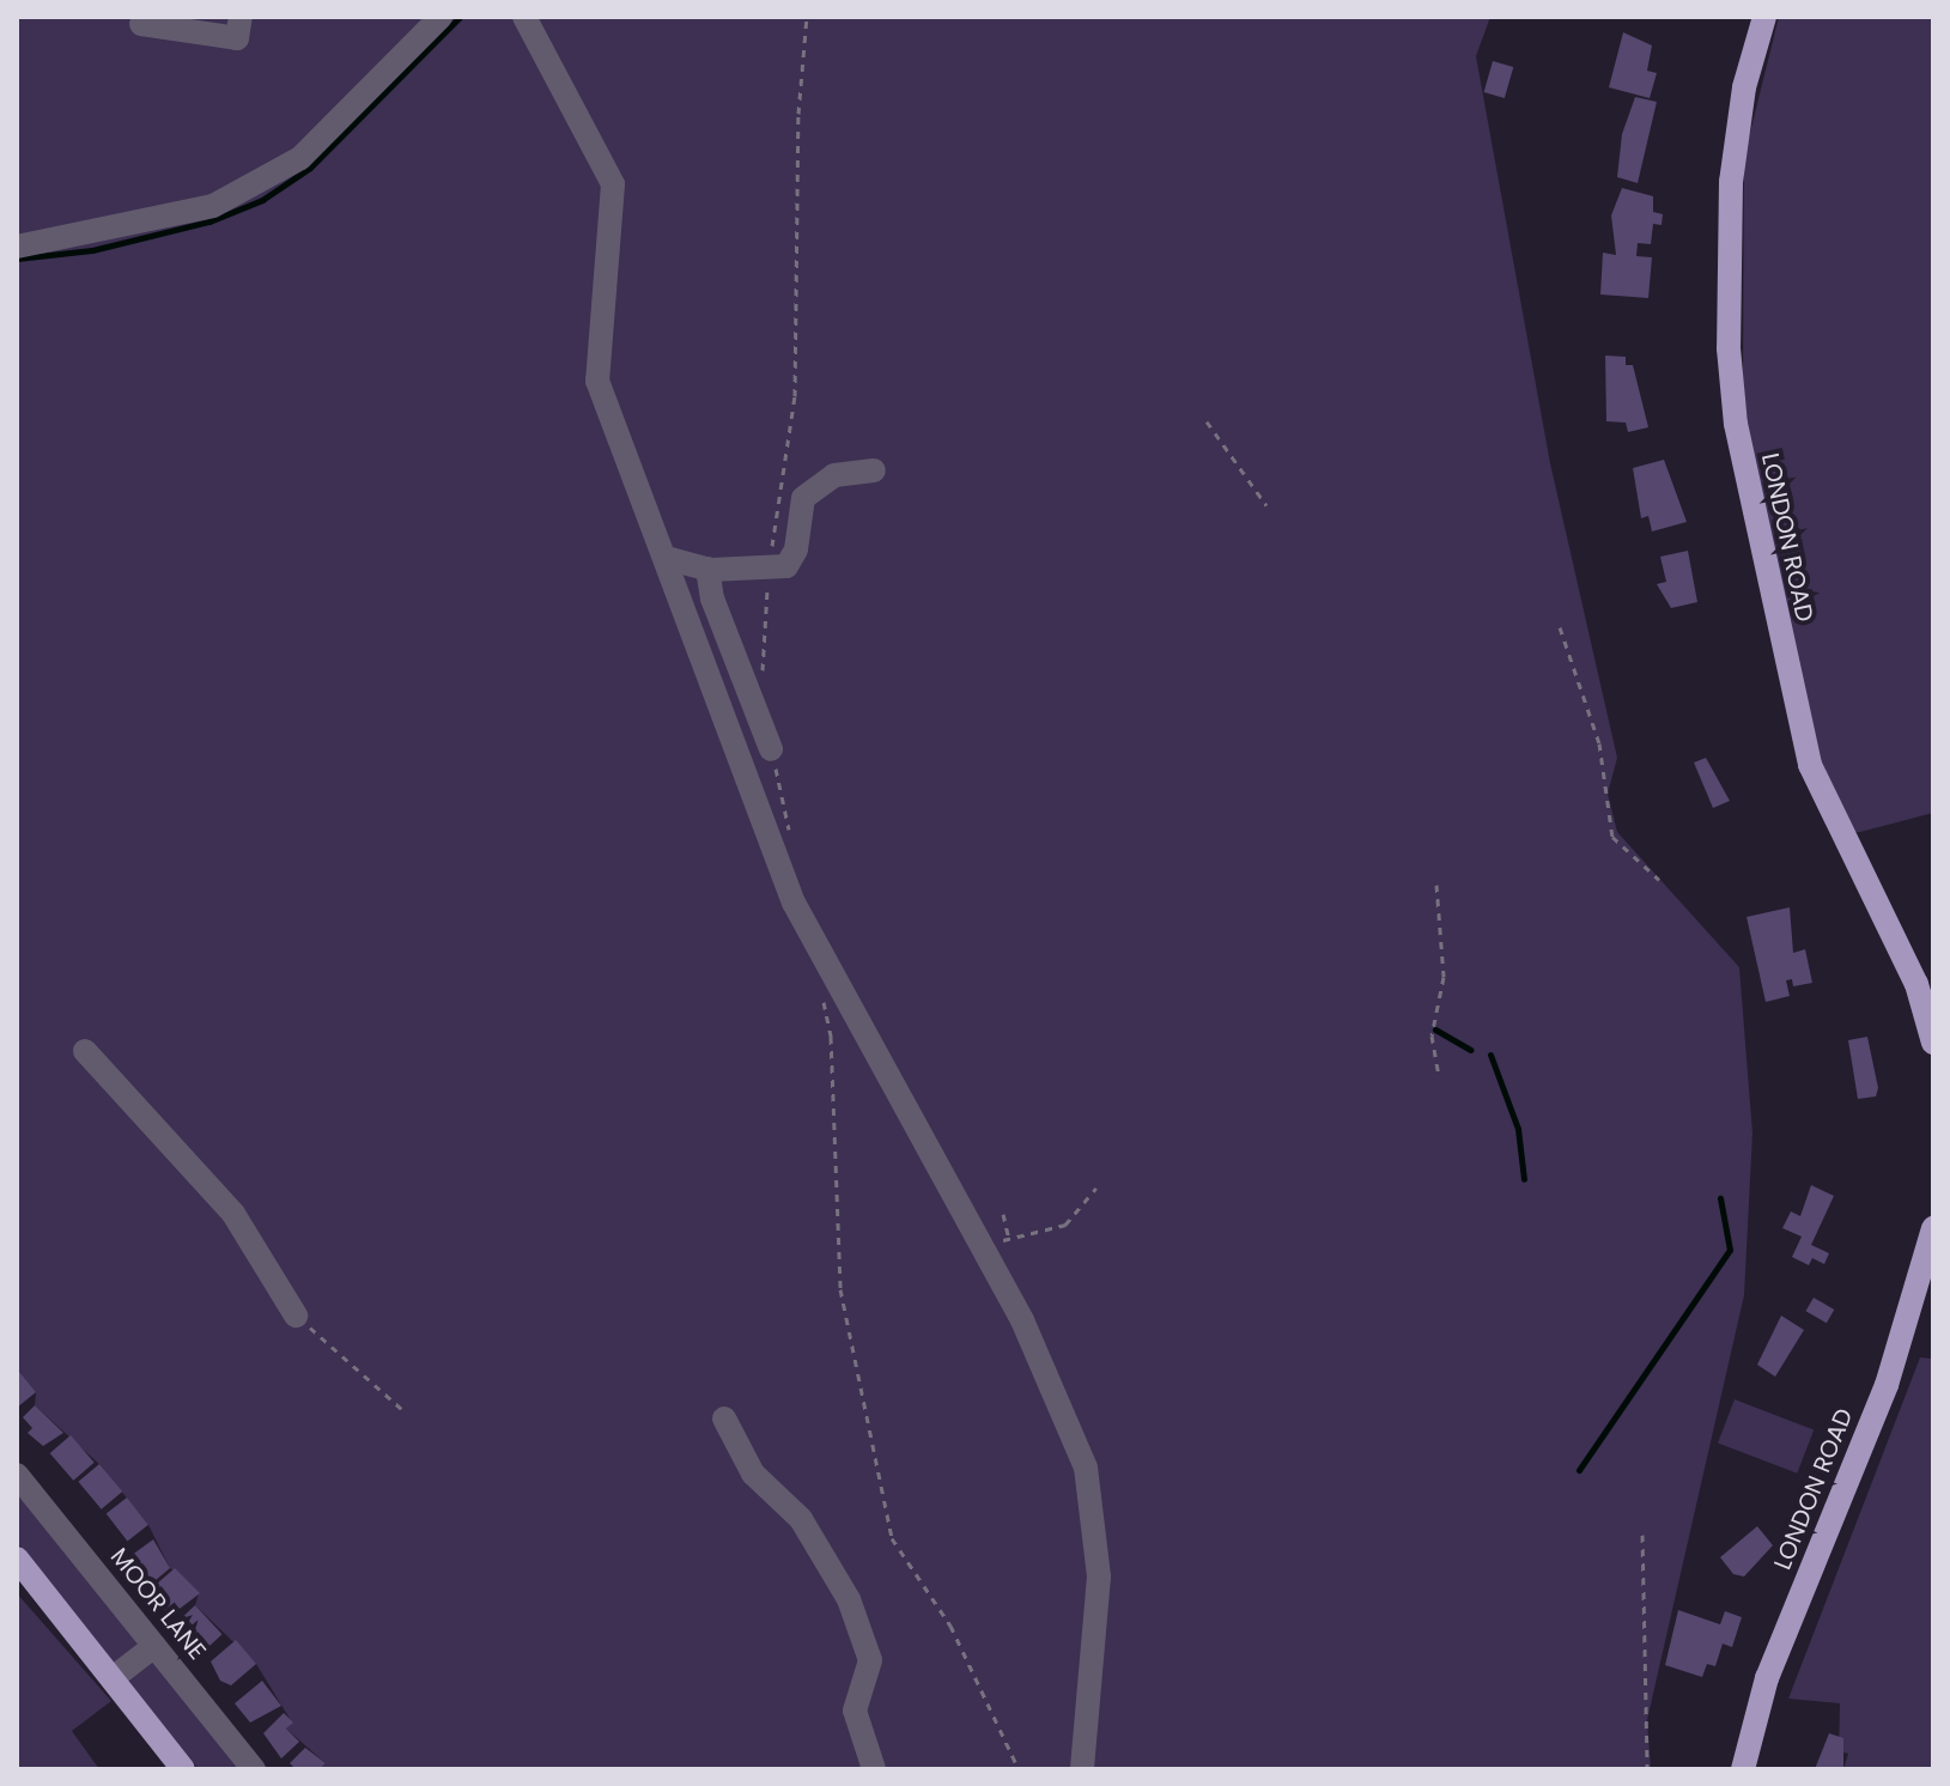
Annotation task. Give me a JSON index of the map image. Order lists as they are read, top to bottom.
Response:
{
  "streets": {
    "main road": ["LONDON ROAD"],
    "street": ["MOOR LANE"]
  }
}
